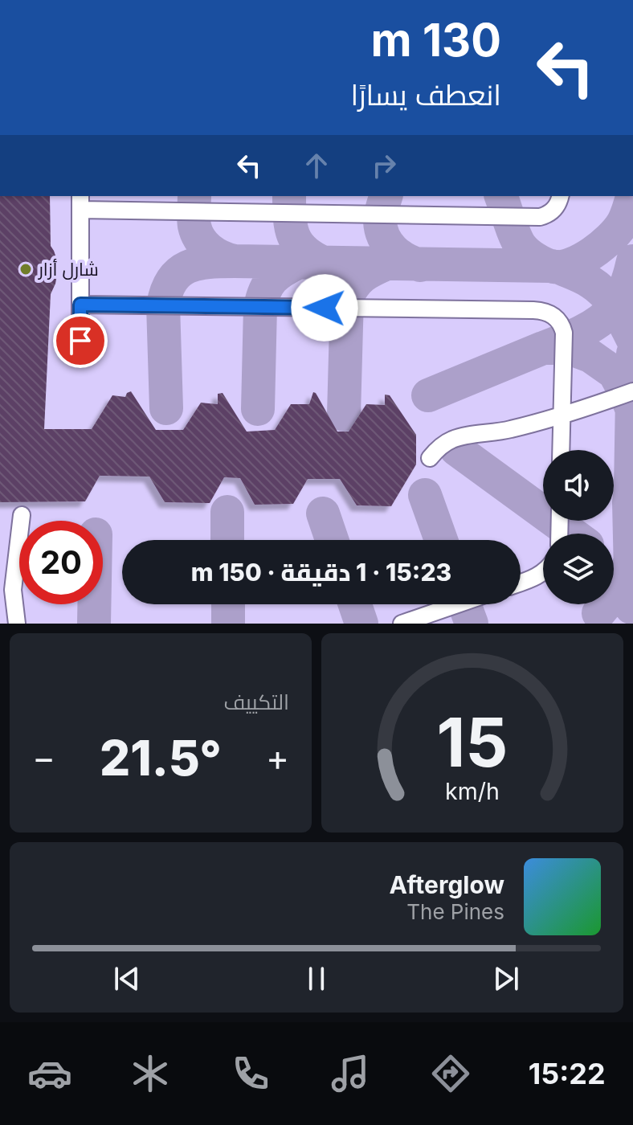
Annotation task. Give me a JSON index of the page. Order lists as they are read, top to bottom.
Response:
{
  "places": ["شارل أزار"],
  "page": {
    "turn": ["130 m", "انعطف يسارًا"],
    "limit": "20",
    "trip": "15:23 · 1 دقيقة · 150 m",
    "tile": "التكييف",
    "heat": ["−", "21.5°", "+"],
    "song": ["Afterglow", "The Pines"],
    "tabs": "15:22",
    "gauge": ["15", "km/h"]
  }
}
